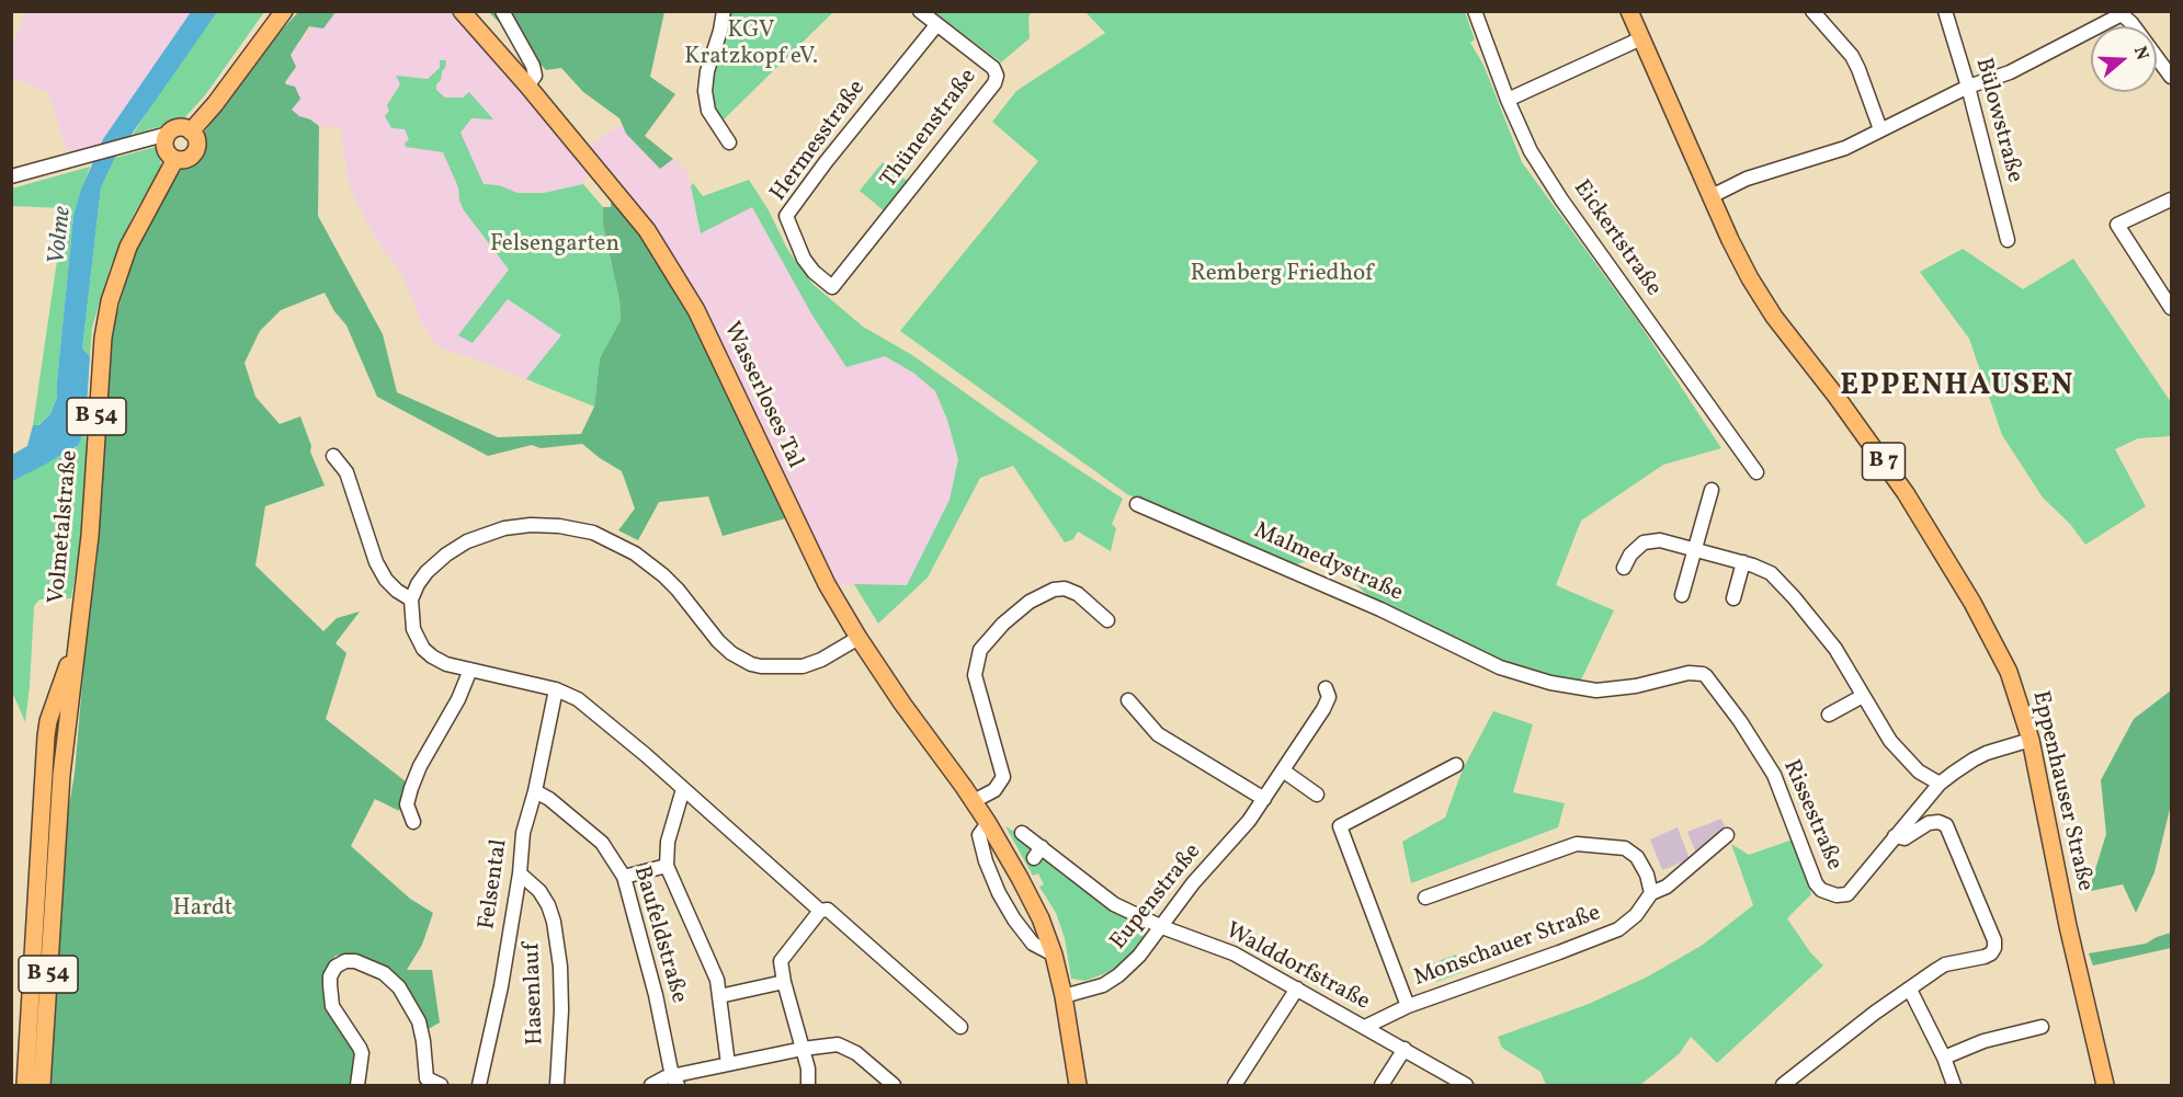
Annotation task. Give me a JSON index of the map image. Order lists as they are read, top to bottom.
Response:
{
  "streets": {
    "main road": [
      "Wasserloses Tal",
      "B 54",
      "B 7",
      "Volmetalstraße",
      "Eppenhauser Straße"
    ],
    "street": [
      "Bülowstraße",
      "Thünenstraße",
      "Hermesstraße",
      "Eickertstraße",
      "Malmedystraße",
      "Rissestraße",
      "Felsental",
      "Eupenstraße",
      "Baufeldstraße",
      "Monschauer Straße",
      "Walddorfstraße",
      "Hasenlauf"
    ]
  },
  "crossings": [
    ["Thünenstraße", "Hermesstraße"],
    ["Wasserloses Tal", "Eupenstraße"],
    ["B 54", "Volmetalstraße"],
    ["B 7", "Eppenhauser Straße"],
    ["Malmedystraße", "Rissestraße"],
    ["Eppenhauser Straße", "Rissestraße"],
    ["Felsental", "Baufeldstraße"],
    ["Felsental", "Hasenlauf"],
    ["Eupenstraße", "Walddorfstraße"],
    ["Monschauer Straße", "Walddorfstraße"]
  ],
  "districts": ["EPPENHAUSEN"],
  "water": ["Volme"],
  "parks": [
    "KGV Kratzkopf eV.",
    "Felsengarten",
    "Remberg Friedhof",
    "Hardt"
  ],
  "north": "right"
}
